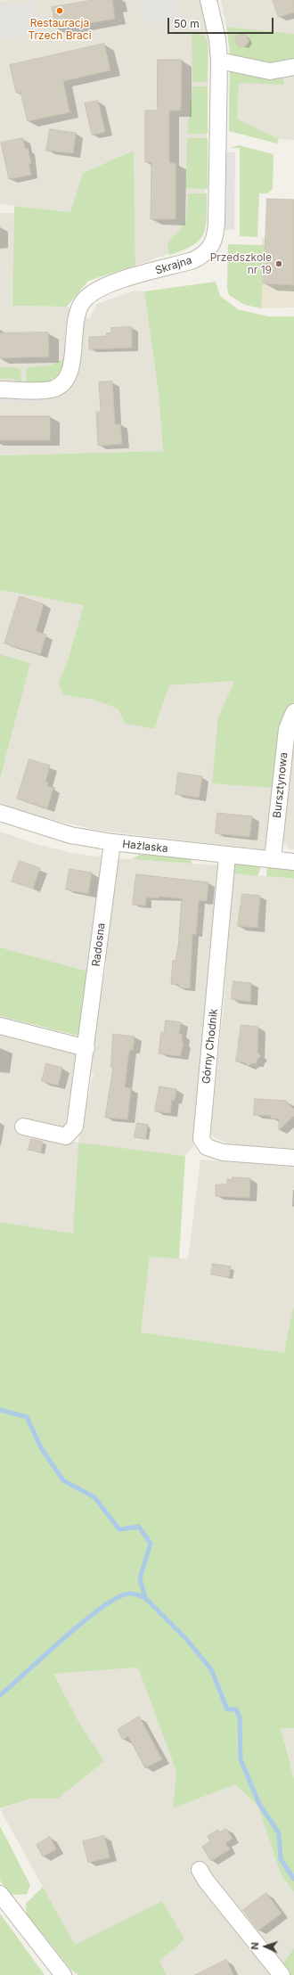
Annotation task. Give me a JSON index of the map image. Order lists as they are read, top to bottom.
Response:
{
  "streets": {
    "street": [
      "Skrajna",
      "Bursztynowa",
      "Hażlaska",
      "Radosna",
      "Górny Chodnik"
    ]
  },
  "crossings": [
    ["Bursztynowa", "Hażlaska"],
    ["Hażlaska", "Radosna"],
    ["Hażlaska", "Górny Chodnik"]
  ],
  "places": ["Restauracja Trzech Braci", "Przedszkole nr 19"],
  "scale_bar": "50 m",
  "north": "left"
}
